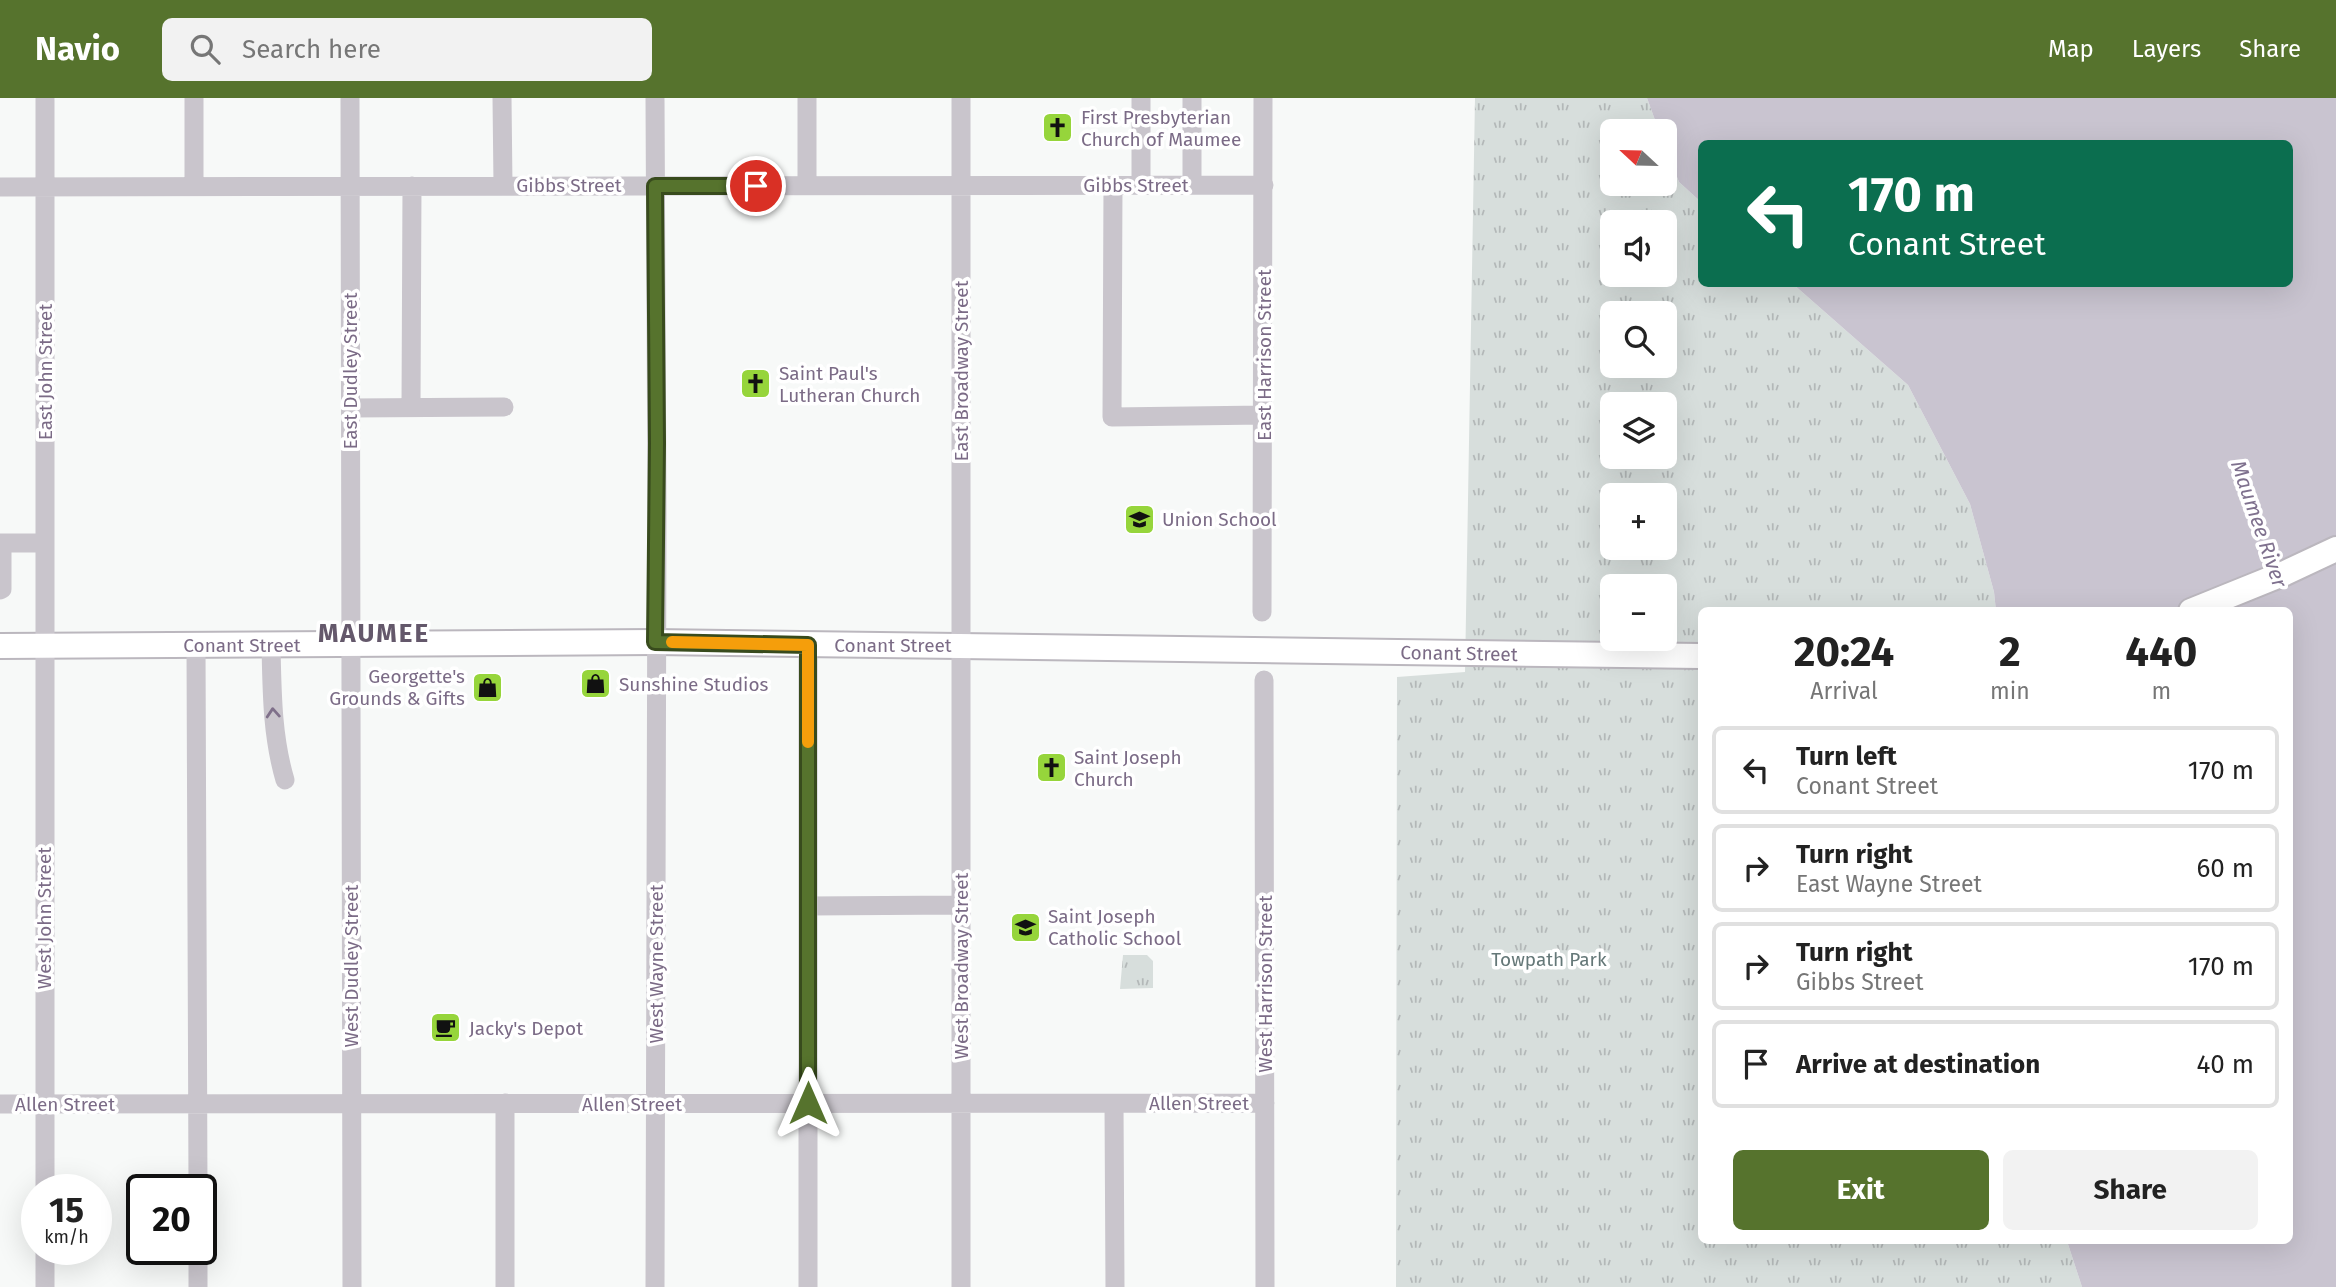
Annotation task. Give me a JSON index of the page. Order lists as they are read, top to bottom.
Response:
{
  "streets": {
    "main road": ["Conant Street"],
    "street": [
      "Gibbs Street",
      "East Harrison Street",
      "East Dudley Street",
      "East Broadway Street",
      "East John Street",
      "West John Street",
      "West Wayne Street",
      "West Dudley Street",
      "West Broadway Street",
      "West Harrison Street",
      "Allen Street"
    ]
  },
  "crossings": [
    ["Gibbs Street", "East Harrison Street"],
    ["Gibbs Street", "East Dudley Street"],
    ["Gibbs Street", "East Broadway Street"],
    ["Gibbs Street", "East John Street"],
    ["Gibbs Street", "West Wayne Street"],
    ["East Dudley Street", "Conant Street"],
    ["East Dudley Street", "West Dudley Street"],
    ["East Broadway Street", "Conant Street"],
    ["East Broadway Street", "West Broadway Street"],
    ["East John Street", "Conant Street"],
    ["East John Street", "West John Street"],
    ["Conant Street", "West John Street"],
    ["Conant Street", "West Wayne Street"],
    ["Conant Street", "West Dudley Street"],
    ["Conant Street", "West Broadway Street"],
    ["West John Street", "Allen Street"],
    ["West Wayne Street", "Allen Street"],
    ["West Dudley Street", "Allen Street"],
    ["West Broadway Street", "Allen Street"],
    ["West Harrison Street", "Allen Street"]
  ],
  "districts": ["MAUMEE"],
  "water": ["Maumee River"],
  "parks": ["Towpath Park"],
  "places": {
    "church": ["First Presbyterian Church of Maumee", "Saint Paul's Lutheran Church", "Saint Joseph Church"],
    "school or university": ["Union School", "Saint Joseph Catholic School"],
    "shop": ["Sunshine Studios", "Georgette's Grounds & Gifts"],
    "cafe": ["Jacky's Depot"]
  },
  "north": "left",
  "page": {
    "header": "Navio",
    "search": "Search here",
    "nav": ["Map", "Layers", "Share"],
    "map_buttons": ["+", "−"],
    "turn": ["170 m", "Conant Street"],
    "eta": [
      "20:24",
      "Arrival",
      "2",
      "min",
      "440",
      "m"
    ],
    "list": [
      {
        "name": "Turn left",
        "note": "Conant Street",
        "value": "170 m"
      },
      {
        "name": "Turn right",
        "note": "East Wayne Street",
        "value": "60 m"
      },
      {
        "name": "Turn right",
        "note": "Gibbs Street",
        "value": "170 m"
      },
      {
        "name": "Arrive at destination",
        "value": "40 m"
      }
    ],
    "buttons": ["Exit", "Share"],
    "speed": "15 km/h",
    "limit": "20"
  }
}
